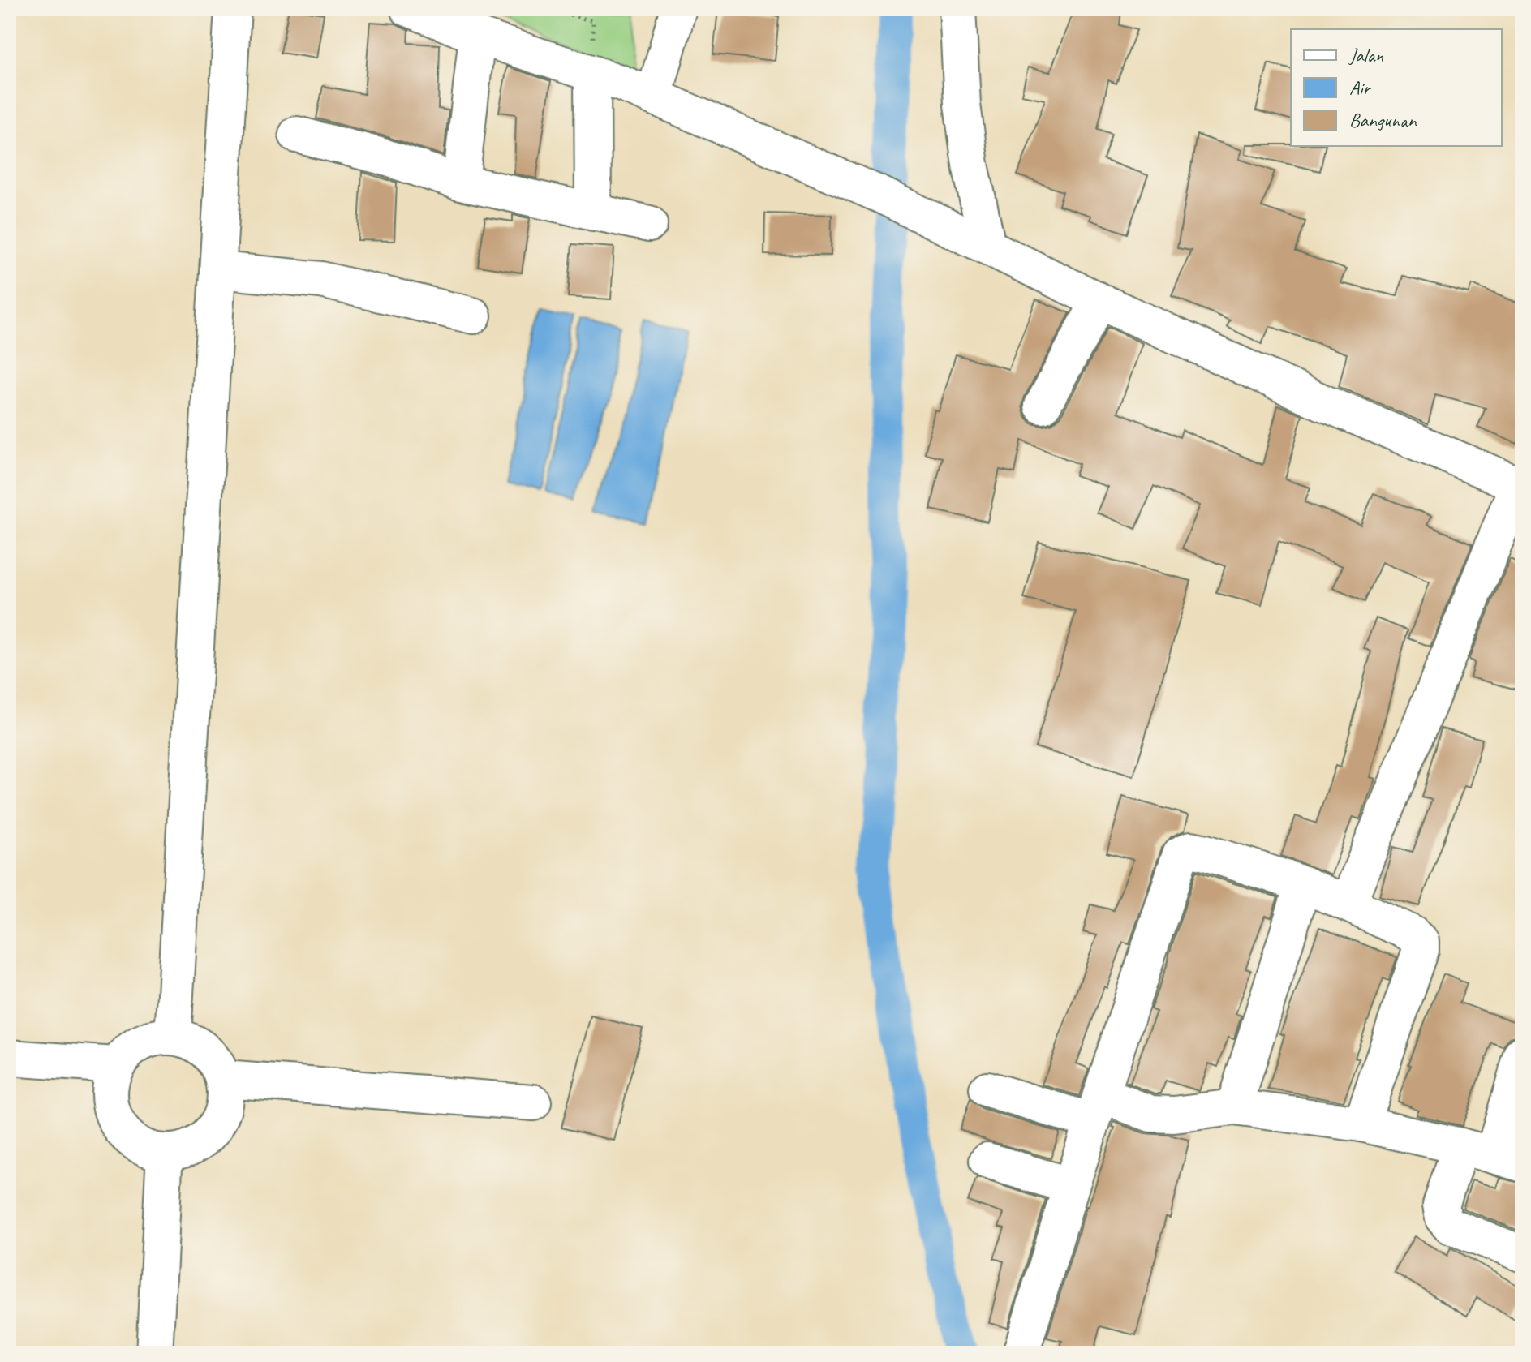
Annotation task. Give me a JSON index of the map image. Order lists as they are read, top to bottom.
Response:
{
  "legend": ["Jalan", "Air", "Bangunan"]
}
